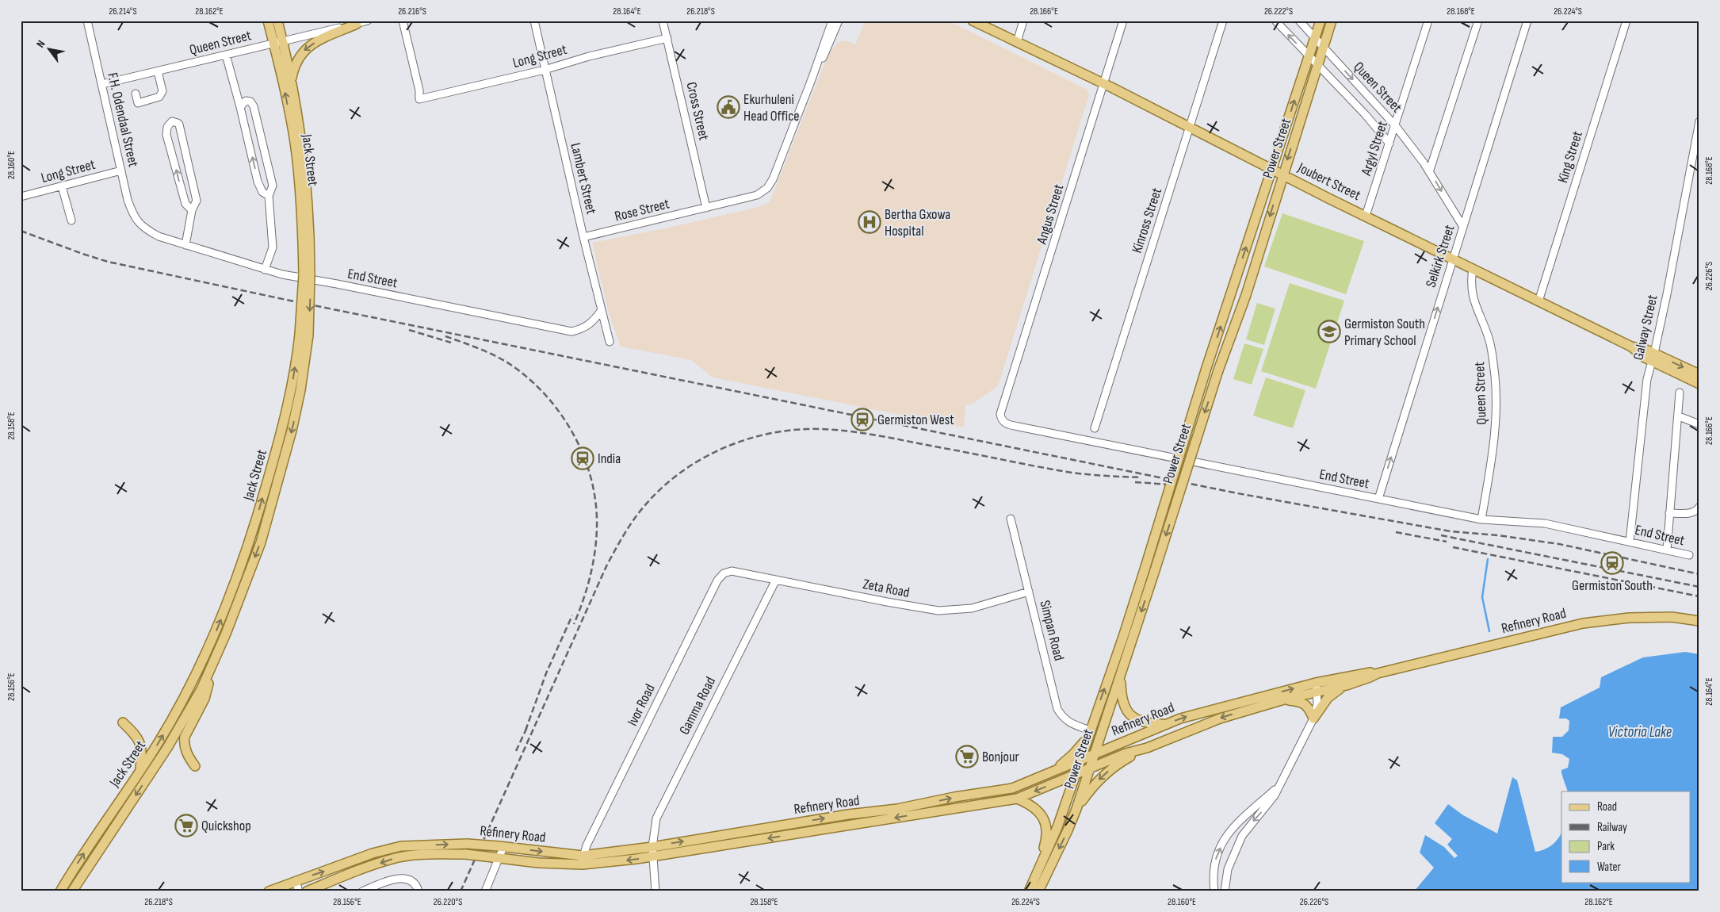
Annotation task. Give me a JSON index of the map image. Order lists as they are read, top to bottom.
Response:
{
  "streets": {
    "main road": [
      "Power Street",
      "Jack Street",
      "Joubert Street",
      "Refinery Road"
    ],
    "street": [
      "Queen Street",
      "Long Street",
      "Cross Street",
      "F.H. Odendaal Street",
      "Argyl Street",
      "King Street",
      "Lambert Street",
      "Rose Street",
      "Angus Street",
      "Kinross Street",
      "Selkirk Street",
      "End Street",
      "Galway Street",
      "Zeta Road",
      "Simpan Road",
      "Ivor Road",
      "Gamma Road"
    ]
  },
  "crossings": [
    ["Queen Street", "F.H. Odendaal Street"],
    ["Queen Street", "Power Street"],
    ["Queen Street", "Argyl Street"],
    ["Queen Street", "Jack Street"],
    ["Queen Street", "Joubert Street"],
    ["Queen Street", "Selkirk Street"],
    ["Queen Street", "End Street"],
    ["Long Street", "Cross Street"],
    ["Long Street", "F.H. Odendaal Street"],
    ["Long Street", "Lambert Street"],
    ["Cross Street", "Rose Street"],
    ["F.H. Odendaal Street", "End Street"],
    ["Power Street", "Joubert Street"],
    ["Power Street", "Refinery Road"],
    ["Power Street", "Simpan Road"],
    ["Argyl Street", "Joubert Street"],
    ["King Street", "Joubert Street"],
    ["Lambert Street", "Rose Street"],
    ["Lambert Street", "End Street"],
    ["Joubert Street", "Angus Street"],
    ["Joubert Street", "Kinross Street"],
    ["Joubert Street", "Selkirk Street"],
    ["Joubert Street", "Galway Street"],
    ["Angus Street", "End Street"],
    ["Selkirk Street", "End Street"],
    ["End Street", "Galway Street"],
    ["Zeta Road", "Simpan Road"],
    ["Zeta Road", "Ivor Road"],
    ["Zeta Road", "Gamma Road"],
    ["Refinery Road", "Ivor Road"],
    ["Refinery Road", "Gamma Road"]
  ],
  "one_way": ["Selkirk Street"],
  "water": ["Victoria Lake"],
  "places": {
    "public building": ["Ekurhuleni Head Office"],
    "hospital": ["Bertha Gxowa Hospital"],
    "school or university": ["Germiston South Primary School"],
    "station": ["Germiston West", "India", "Germiston South"],
    "supermarket": ["Bonjour", "Quickshop"]
  },
  "legend": [
    "Road",
    "Railway",
    "Park",
    "Water"
  ],
  "north": "top left",
  "coordinates": [
    "26.214°S",
    "28.162°E",
    "26.216°S",
    "28.164°E",
    "26.218°S",
    "28.166°E",
    "26.222°S",
    "28.168°E",
    "26.224°S",
    "28.160°E",
    "26.226°S",
    "28.158°E",
    "28.156°E",
    "26.220°S"
  ]
}
